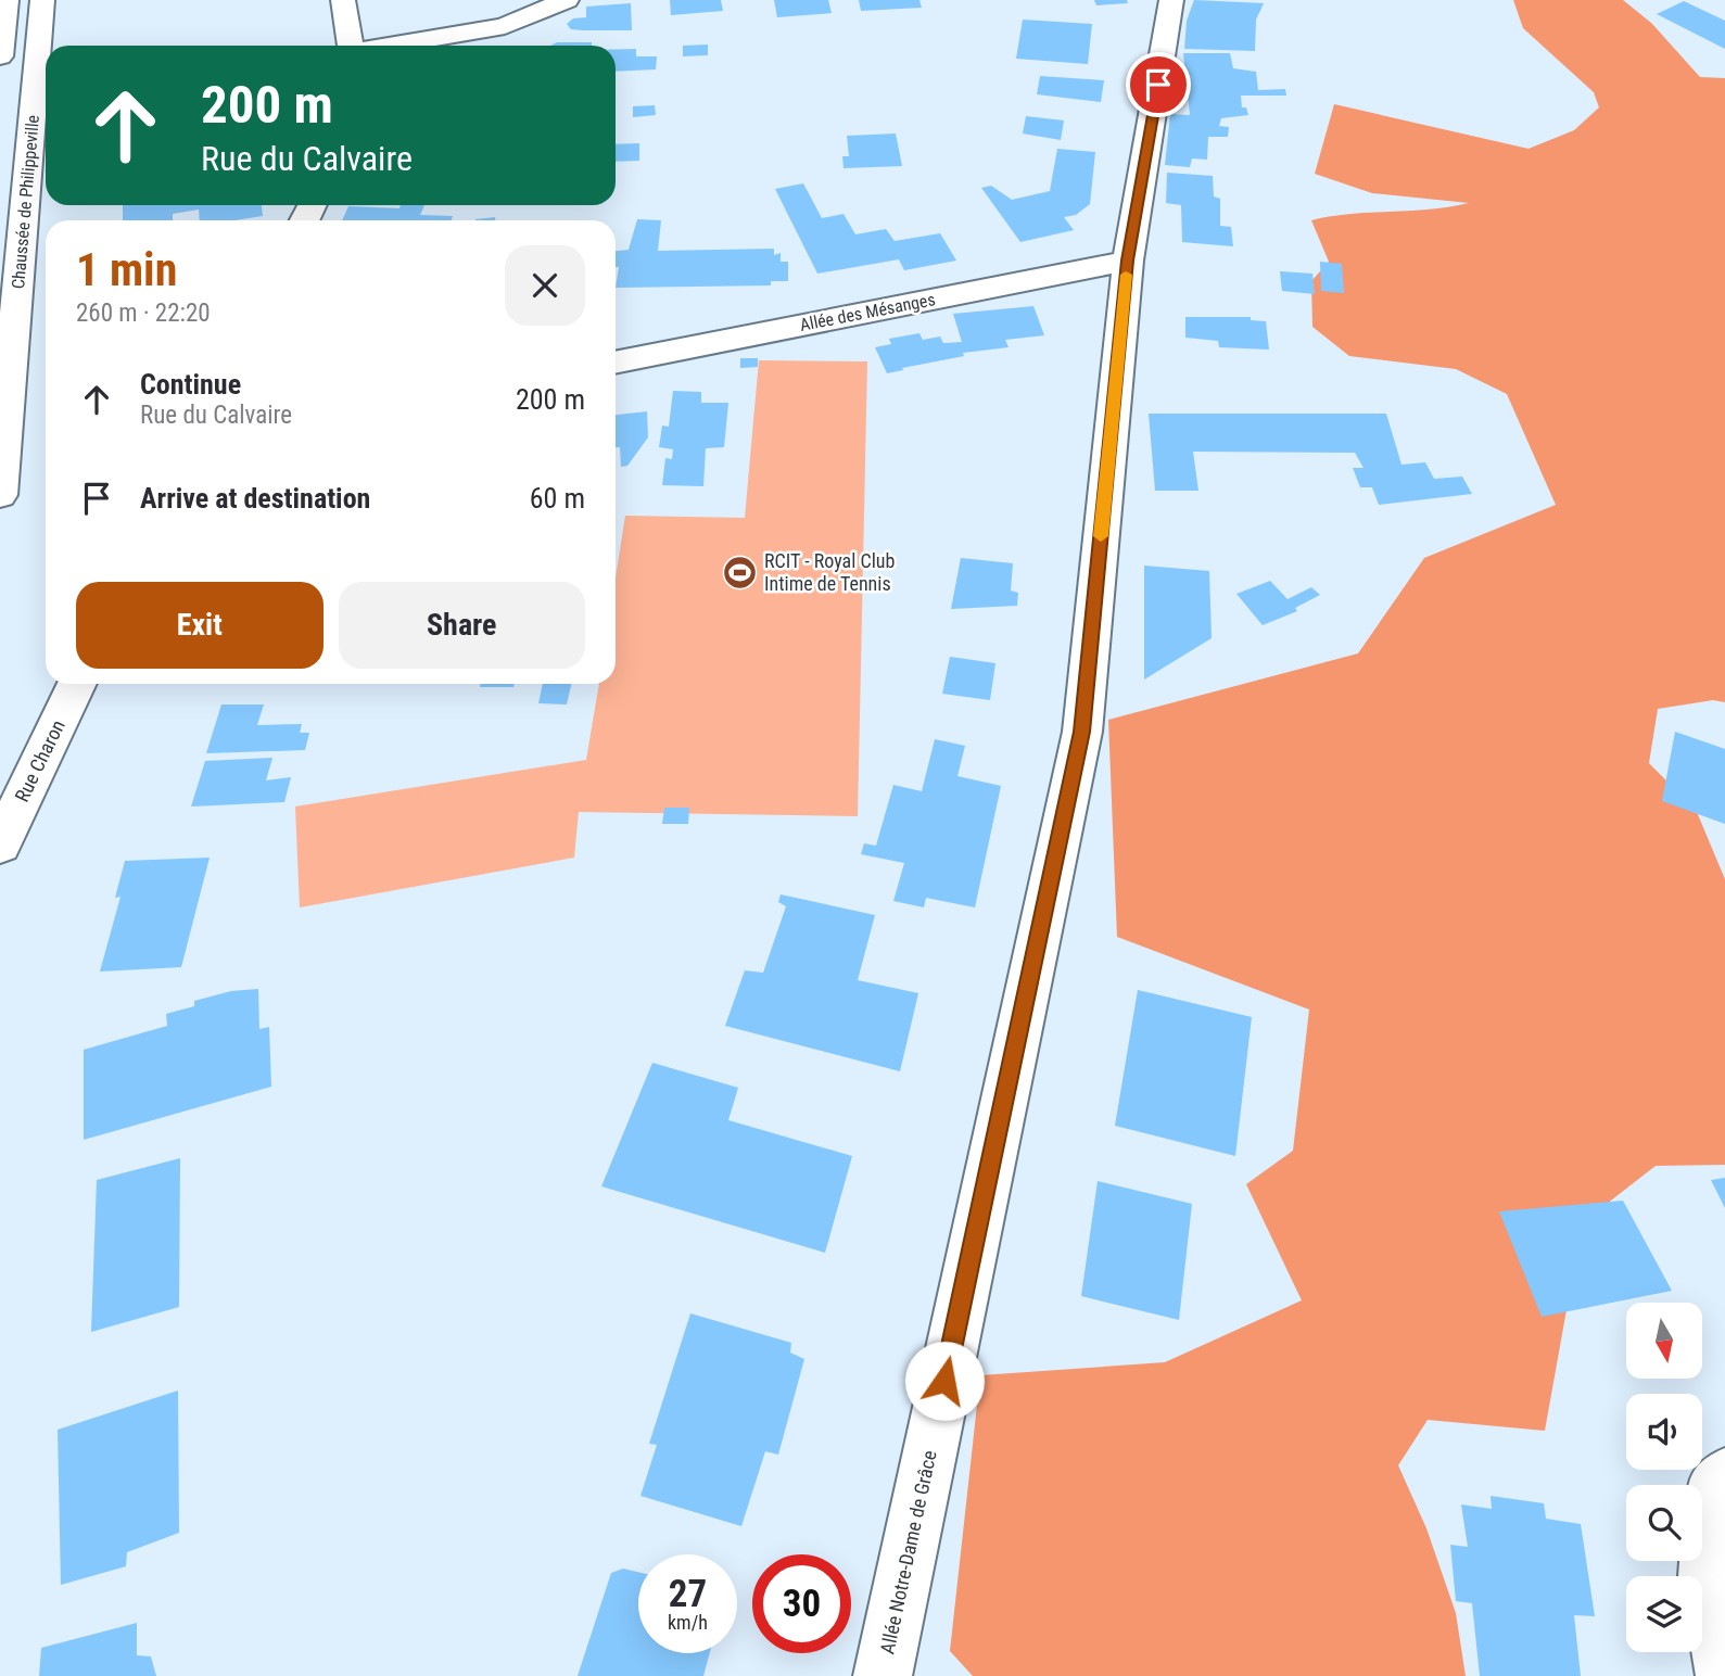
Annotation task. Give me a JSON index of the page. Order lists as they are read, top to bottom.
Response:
{
  "streets": {
    "street": [
      "Chaussée de Philippeville",
      "Allée des Mésanges",
      "Rue Charon",
      "Allée Notre-Dame de Grâce"
    ]
  },
  "crossings": [
    ["Allée des Mésanges", "Allée Notre-Dame de Grâce"]
  ],
  "places": {
    "sports": ["RCIT - Royal Club Intime de Tennis"]
  },
  "north": "bottom",
  "page": {
    "turn": ["200 m", "Rue du Calvaire"],
    "heading": ["1 min", "260 m · 22:20"],
    "list": [
      {
        "name": "Continue",
        "note": "Rue du Calvaire",
        "value": "200 m"
      },
      {
        "name": "Arrive at destination",
        "value": "60 m"
      }
    ],
    "buttons": ["Exit", "Share"],
    "speed": "27 km/h",
    "limit": "30"
  }
}
